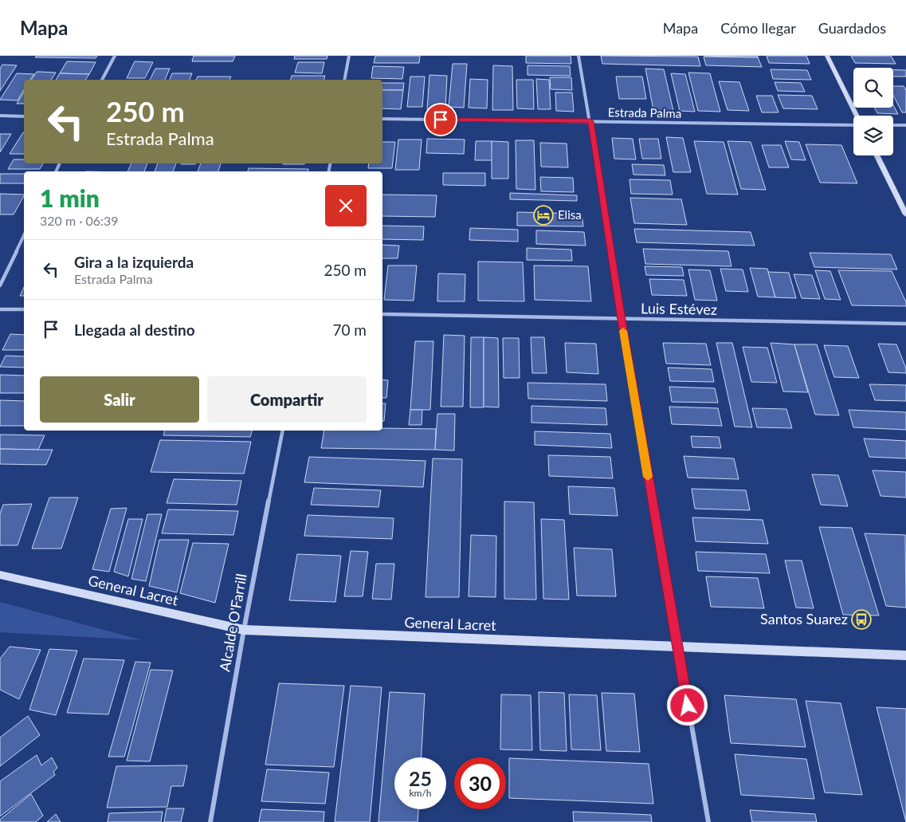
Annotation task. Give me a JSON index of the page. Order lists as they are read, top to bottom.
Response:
{
  "streets": {
    "main road": ["General Lacret"],
    "street": ["Estrada Palma", "Luis Estévez", "Alcalde O'Farrill"]
  },
  "crossings": [
    ["General Lacret", "Alcalde O'Farrill"]
  ],
  "places": {
    "hotel": ["Elisa"],
    "bus stop": ["Santos Suarez"]
  },
  "page": {
    "header": "Mapa",
    "nav": ["Mapa", "Cómo llegar", "Guardados"],
    "turn": ["250 m", "Estrada Palma"],
    "heading": ["1 min", "320 m · 06:39"],
    "list": [
      {
        "name": "Gira a la izquierda",
        "note": "Estrada Palma",
        "value": "250 m"
      },
      {
        "name": "Llegada al destino",
        "value": "70 m"
      }
    ],
    "buttons": ["Salir", "Compartir"],
    "speed": "25 km/h",
    "limit": "30"
  }
}
